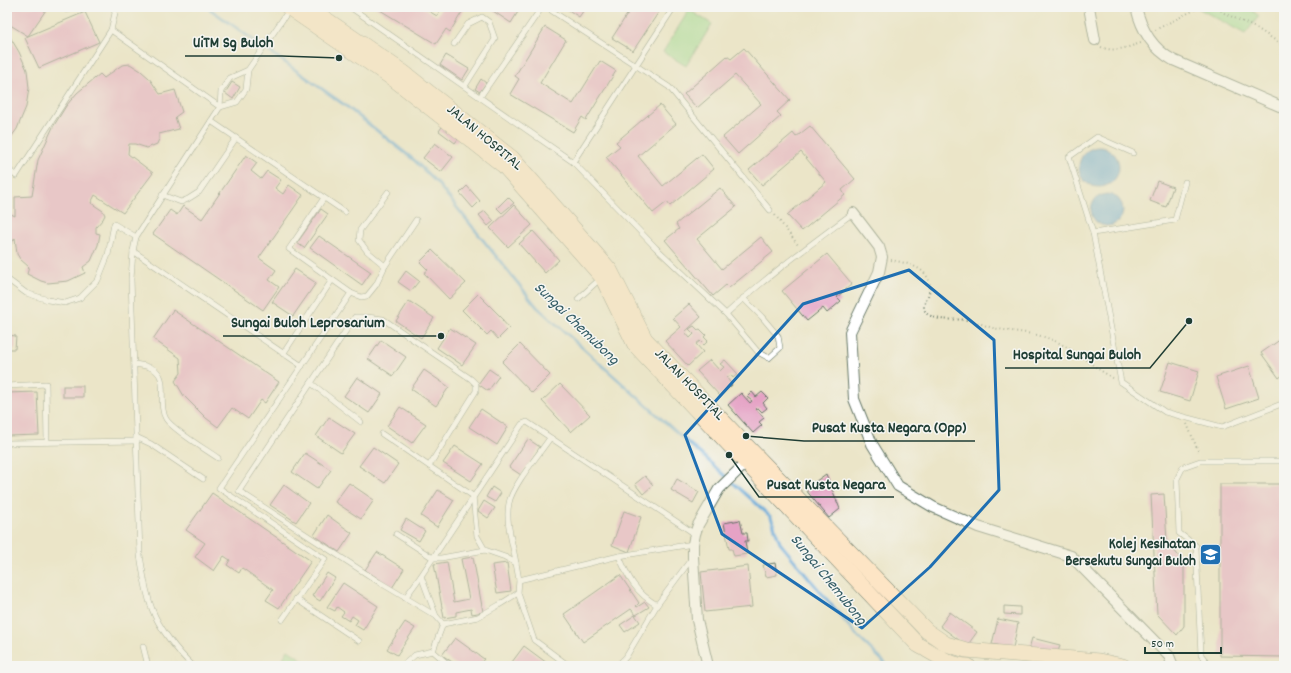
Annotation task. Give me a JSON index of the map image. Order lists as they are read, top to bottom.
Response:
{
  "streets": {
    "main road": ["JALAN HOSPITAL"]
  },
  "water": ["Sungai Chemubong"],
  "places": {
    "other": [
      "UiTM Sg Buloh",
      "Hospital Sungai Buloh",
      "Sungai Buloh Leprosarium",
      "Pusat Kusta Negara (Opp)",
      "Pusat Kusta Negara"
    ],
    "school or university": ["Kolej Kesihatan Bersekutu Sungai Buloh"]
  },
  "scale_bar": "50 m"
}
